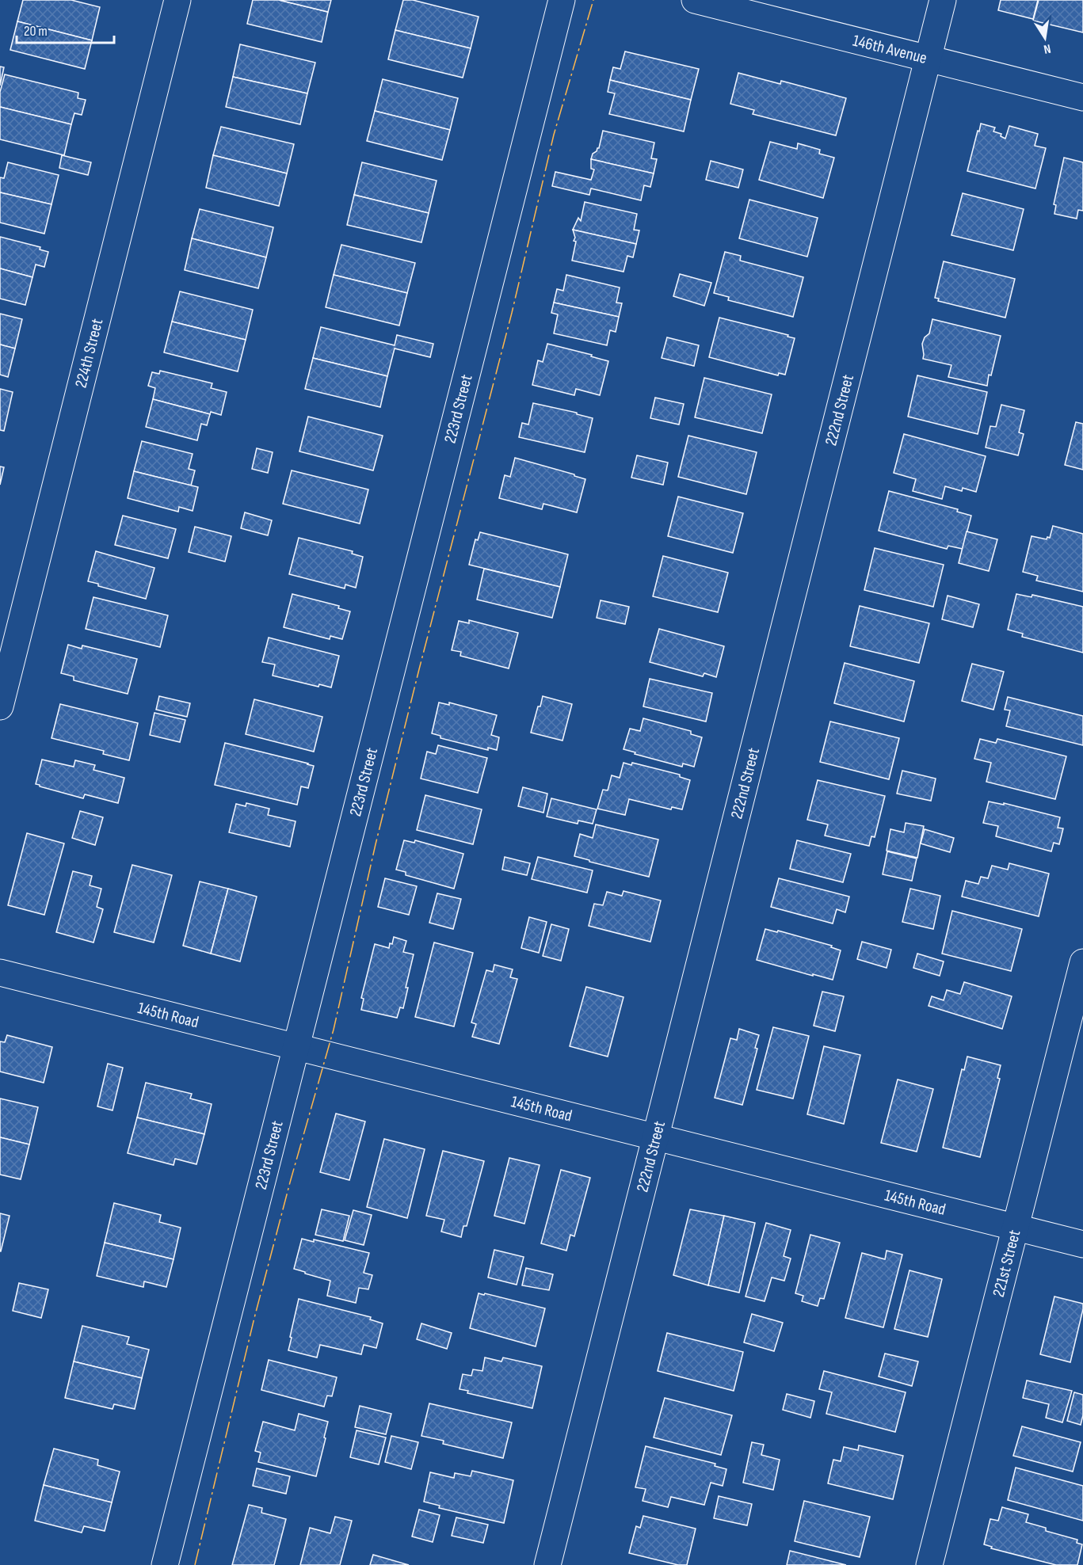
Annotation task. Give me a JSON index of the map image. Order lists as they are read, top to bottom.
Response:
{
  "streets": {
    "street": [
      "146th Avenue",
      "224th Street",
      "223rd Street",
      "222nd Street",
      "145th Road",
      "221st Street"
    ]
  },
  "crossings": [
    ["146th Avenue", "222nd Street"],
    ["223rd Street", "145th Road"],
    ["222nd Street", "145th Road"],
    ["145th Road", "221st Street"]
  ],
  "scale_bar": "20 m",
  "north": "bottom"
}
